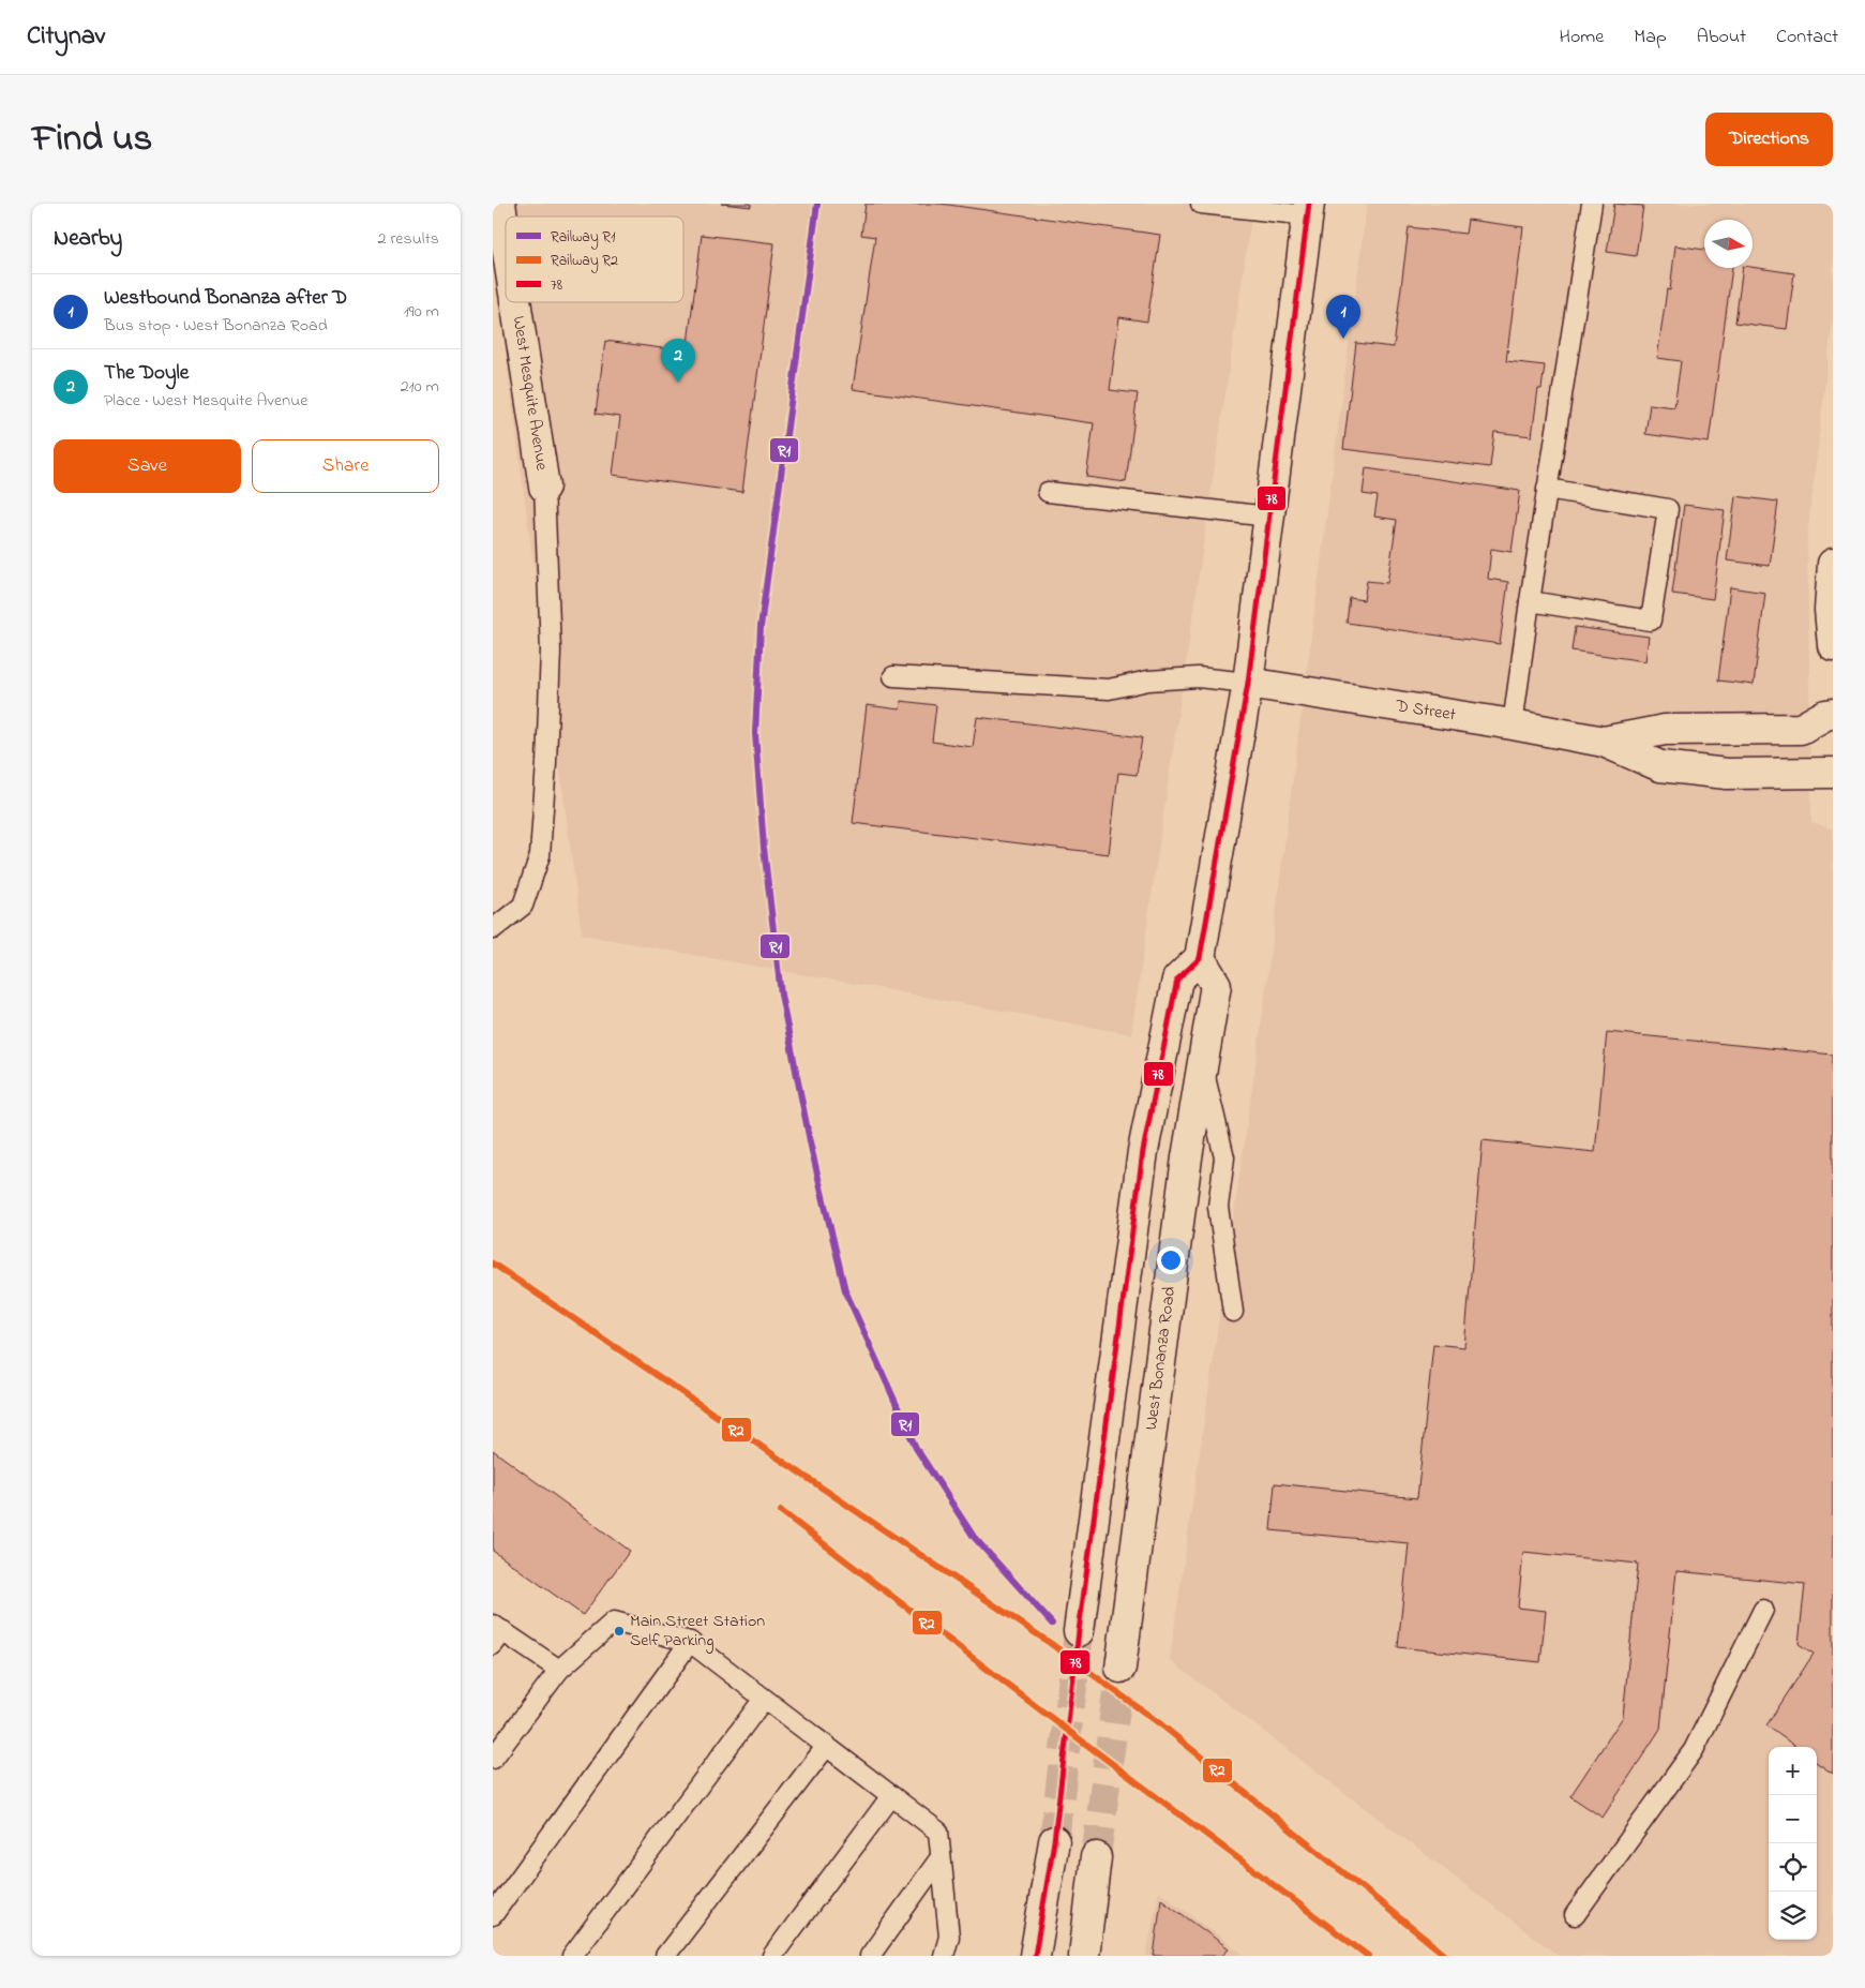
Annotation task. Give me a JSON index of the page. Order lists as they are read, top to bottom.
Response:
{
  "streets": {
    "main road": ["West Mesquite Avenue", "D Street", "West Bonanza Road"]
  },
  "places": ["Main Street Station Self Parking"],
  "lines": ["rail line R1", "transit line 78", "rail line R2"],
  "legend": ["Railway R1", "Railway R2", "78"],
  "north": "right",
  "page": {
    "header": "Citynav",
    "nav": [
      "Home",
      "Map",
      "About",
      "Contact"
    ],
    "title": "Find us",
    "buttons": [
      "Directions",
      ["Save", "Share"]
    ],
    "heading": ["Nearby", "2 results"],
    "list": [
      {
        "mark": "1",
        "name": "Westbound Bonanza after D",
        "note": "Bus stop · West Bonanza Road",
        "value": "190 m"
      },
      {
        "mark": "2",
        "name": "The Doyle",
        "note": "Place · West Mesquite Avenue",
        "value": "210 m"
      }
    ],
    "pins": ["1", "2"],
    "map_buttons": ["+", "−"]
  }
}
